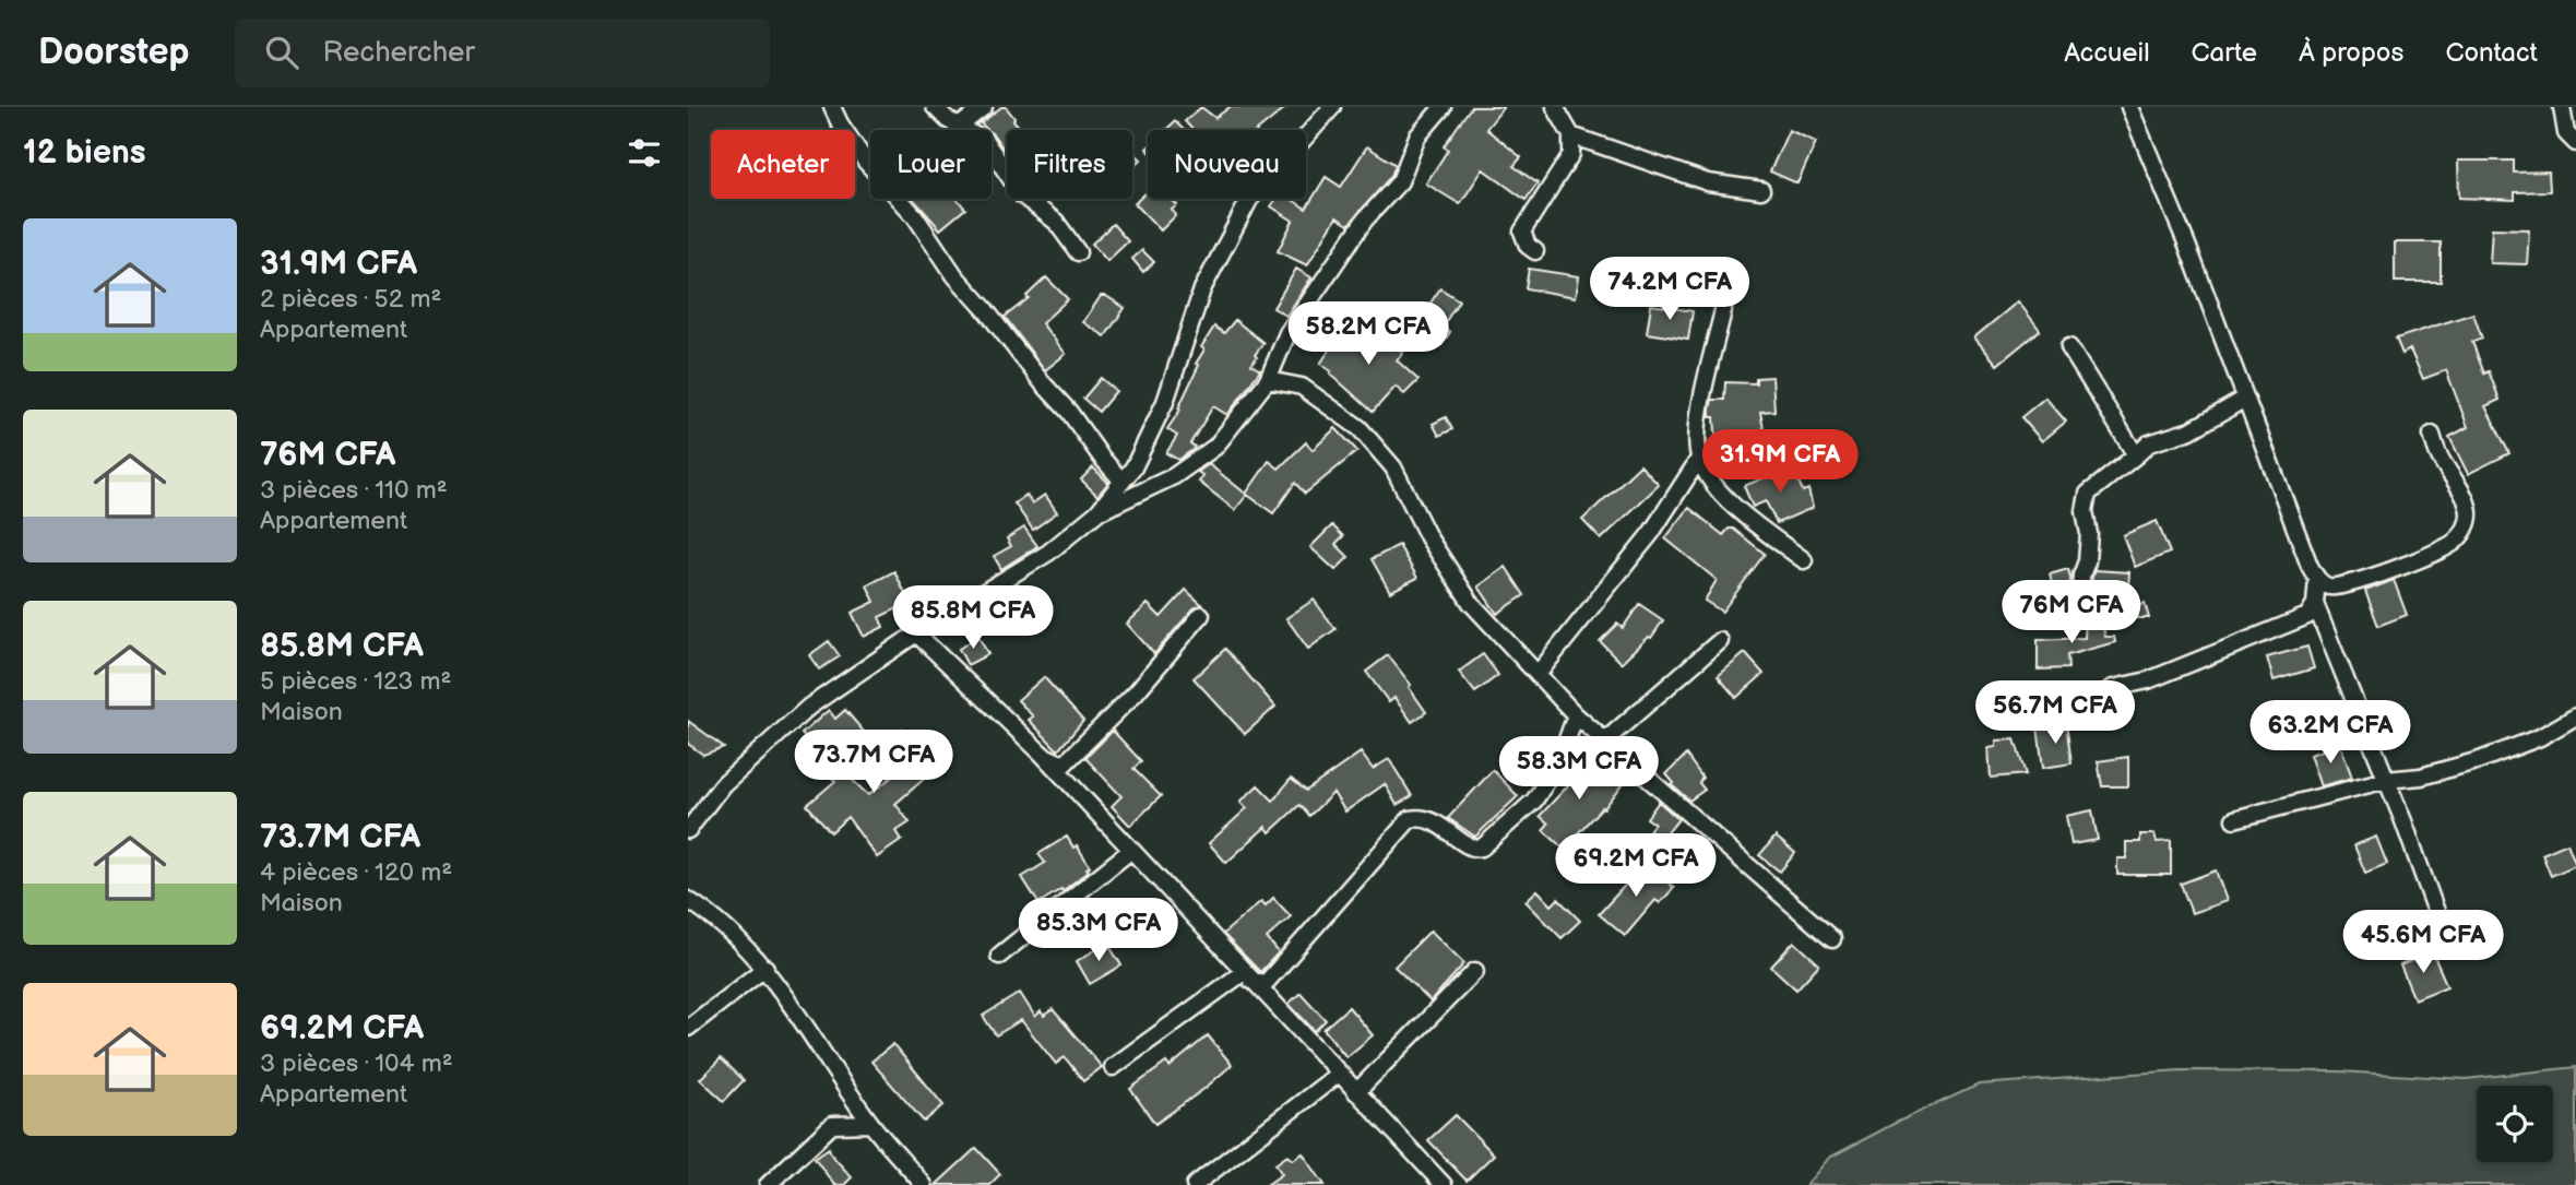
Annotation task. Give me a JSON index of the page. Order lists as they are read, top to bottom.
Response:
{
  "page": {
    "header": "Doorstep",
    "search": "Rechercher",
    "nav": [
      "Accueil",
      "Carte",
      "À propos",
      "Contact"
    ],
    "heading": "12 biens",
    "chip": [
      "Acheter",
      "Louer",
      "Filtres",
      "Nouveau"
    ],
    "list": [
      {
        "name": "31.9M CFA",
        "note": "2 pièces · 52 m² · Appartement"
      },
      {
        "name": "76M CFA",
        "note": "3 pièces · 110 m² · Appartement"
      },
      {
        "name": "85.8M CFA",
        "note": "5 pièces · 123 m² · Maison"
      },
      {
        "name": "73.7M CFA",
        "note": "4 pièces · 120 m² · Maison"
      },
      {
        "name": "69.2M CFA",
        "note": "3 pièces · 104 m² · Appartement"
      }
    ],
    "price": [
      "74.2M CFA",
      "58.2M CFA",
      "31.9M CFA",
      "76M CFA",
      "85.8M CFA",
      "56.7M CFA",
      "63.2M CFA",
      "73.7M CFA",
      "58.3M CFA",
      "69.2M CFA",
      "85.3M CFA",
      "45.6M CFA"
    ]
  }
}
